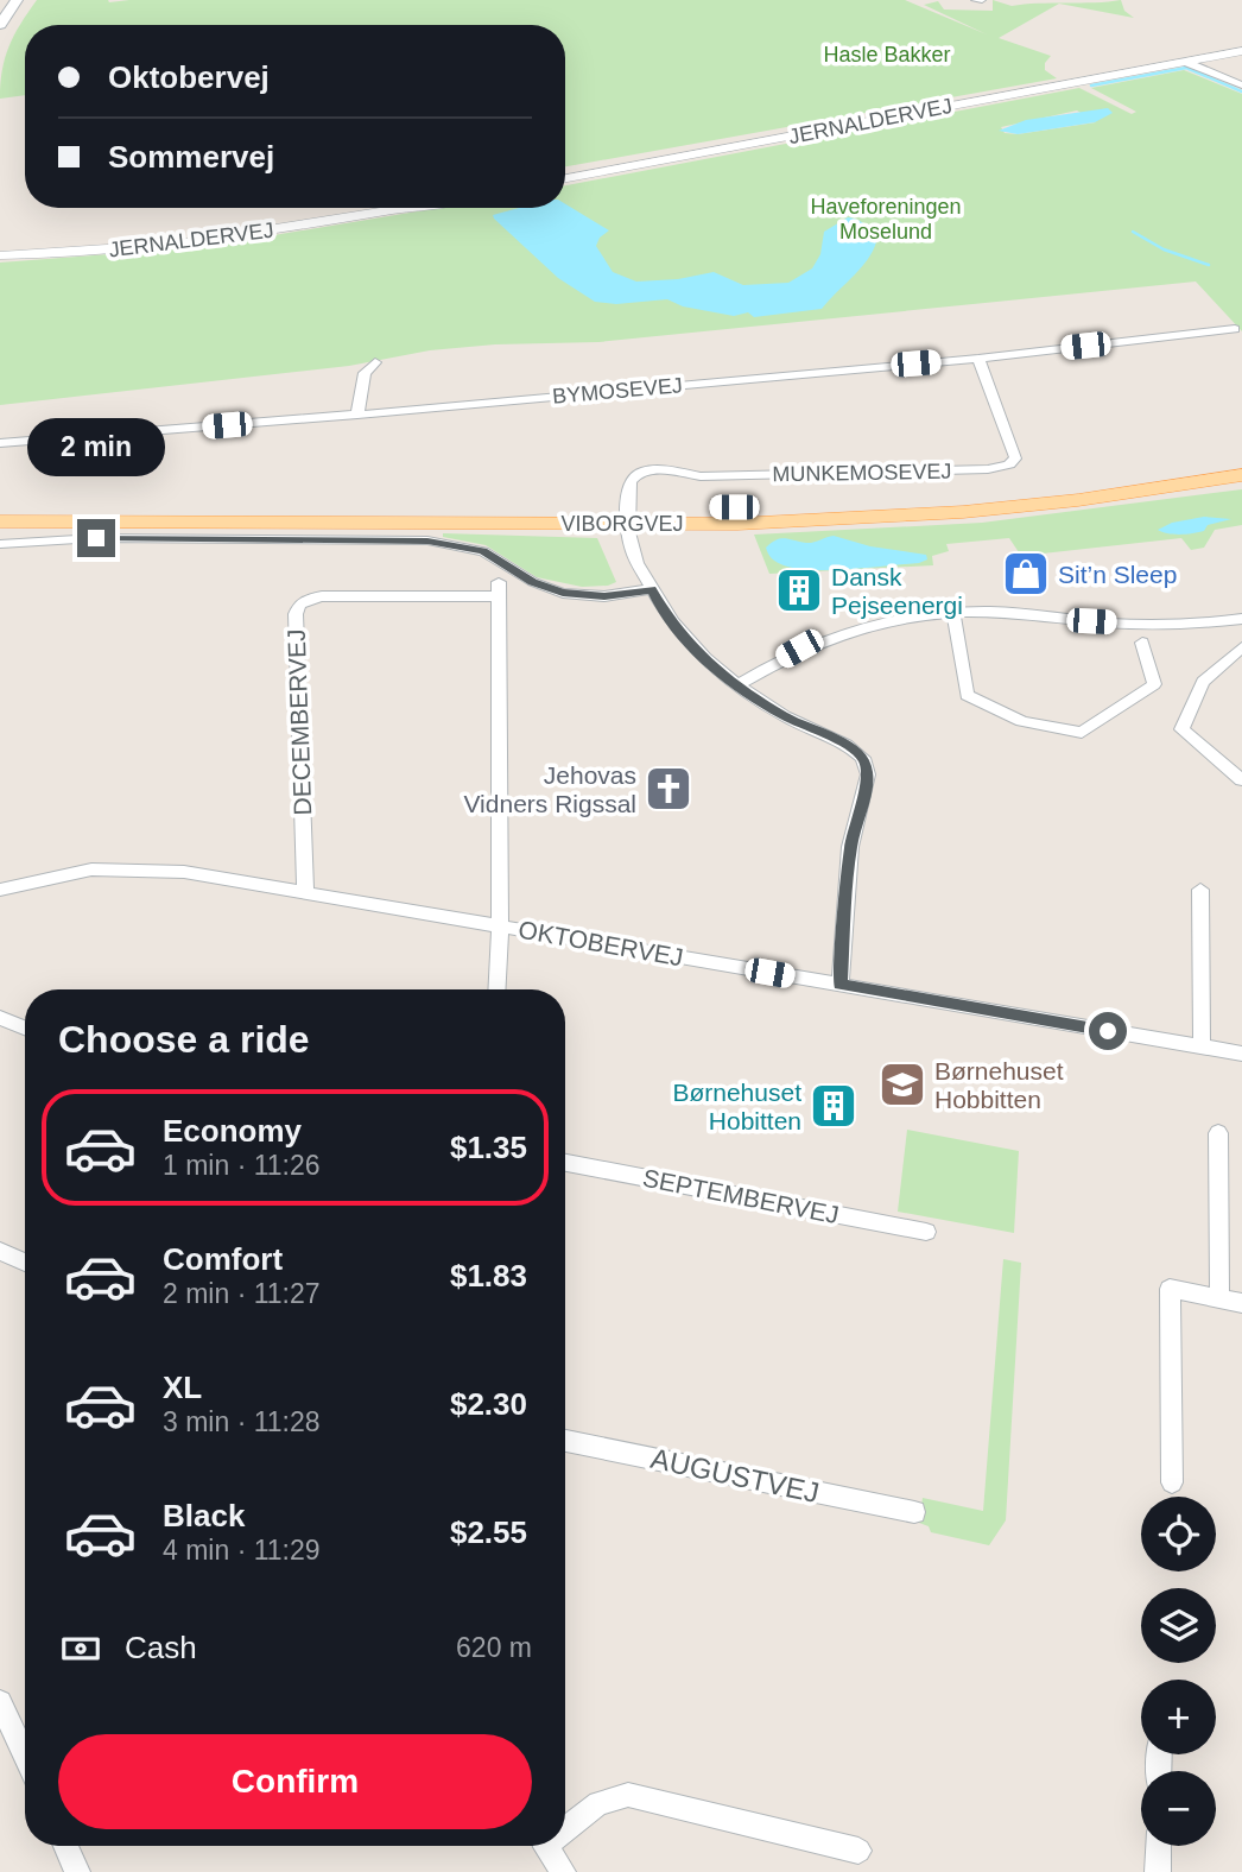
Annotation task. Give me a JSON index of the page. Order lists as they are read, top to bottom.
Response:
{
  "streets": {
    "main road": ["VIBORGVEJ"],
    "street": [
      "JERNALDERVEJ",
      "BYMOSEVEJ",
      "MUNKEMOSEVEJ",
      "DECEMBERVEJ",
      "OKTOBERVEJ",
      "SEPTEMBERVEJ",
      "AUGUSTVEJ"
    ]
  },
  "crossings": [
    ["BYMOSEVEJ", "MUNKEMOSEVEJ"],
    ["MUNKEMOSEVEJ", "VIBORGVEJ"],
    ["DECEMBERVEJ", "OKTOBERVEJ"]
  ],
  "parks": ["Hasle Bakker", "Haveforeningen Moselund"],
  "places": {
    "shop": ["Sit’n Sleep"],
    "building": ["Dansk Pejseenergi", "Børnehuset Hobitten"],
    "church": ["Jehovas Vidners Rigssal"],
    "school or university": ["Børnehuset Hobbitten"]
  },
  "page": {
    "banner": ["Oktobervej", "Sommervej"],
    "bubble": "2 min",
    "heading": "Choose a ride",
    "list": [
      {
        "name": "Economy",
        "note": "1 min · 11:26",
        "value": "$1.35"
      },
      {
        "name": "Comfort",
        "note": "2 min · 11:27",
        "value": "$1.83"
      },
      {
        "name": "XL",
        "note": "3 min · 11:28",
        "value": "$2.30"
      },
      {
        "name": "Black",
        "note": "4 min · 11:29",
        "value": "$2.55"
      }
    ],
    "map_buttons": ["+", "−"],
    "pay": ["Cash", "620 m"],
    "buttons": "Confirm"
  }
}
